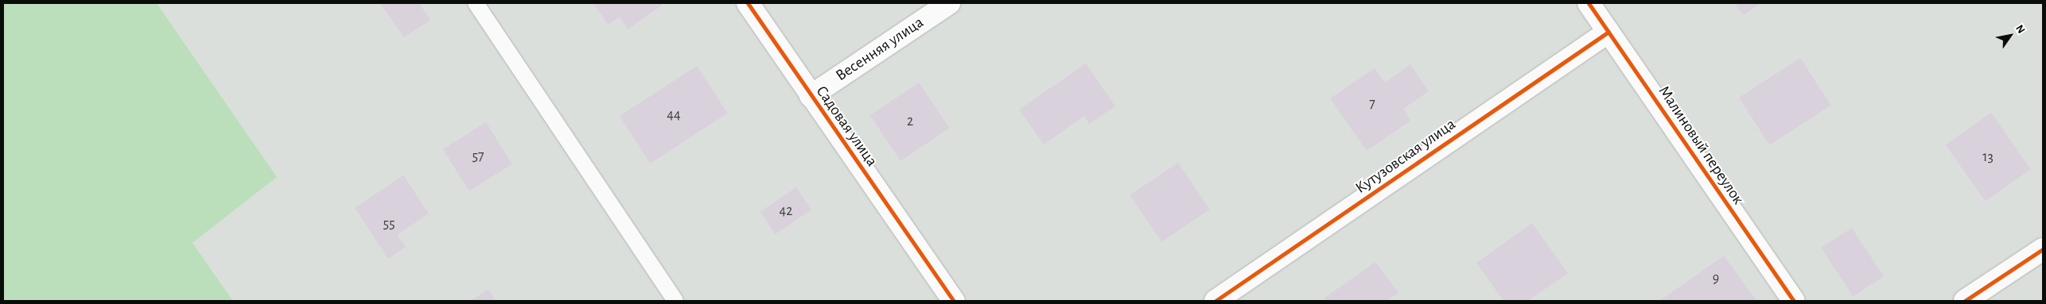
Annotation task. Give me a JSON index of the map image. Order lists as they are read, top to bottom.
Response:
{
  "streets": {
    "street": [
      "Весенняя улица",
      "Садовая улица",
      "Малиновый переулок",
      "Кутузовская улица"
    ]
  },
  "crossings": [
    ["Весенняя улица", "Садовая улица"],
    ["Малиновый переулок", "Кутузовская улица"]
  ],
  "house_numbers": [
    "7",
    "44",
    "2",
    "57",
    "13",
    "42",
    "55",
    "9"
  ],
  "north": "top right"
}
